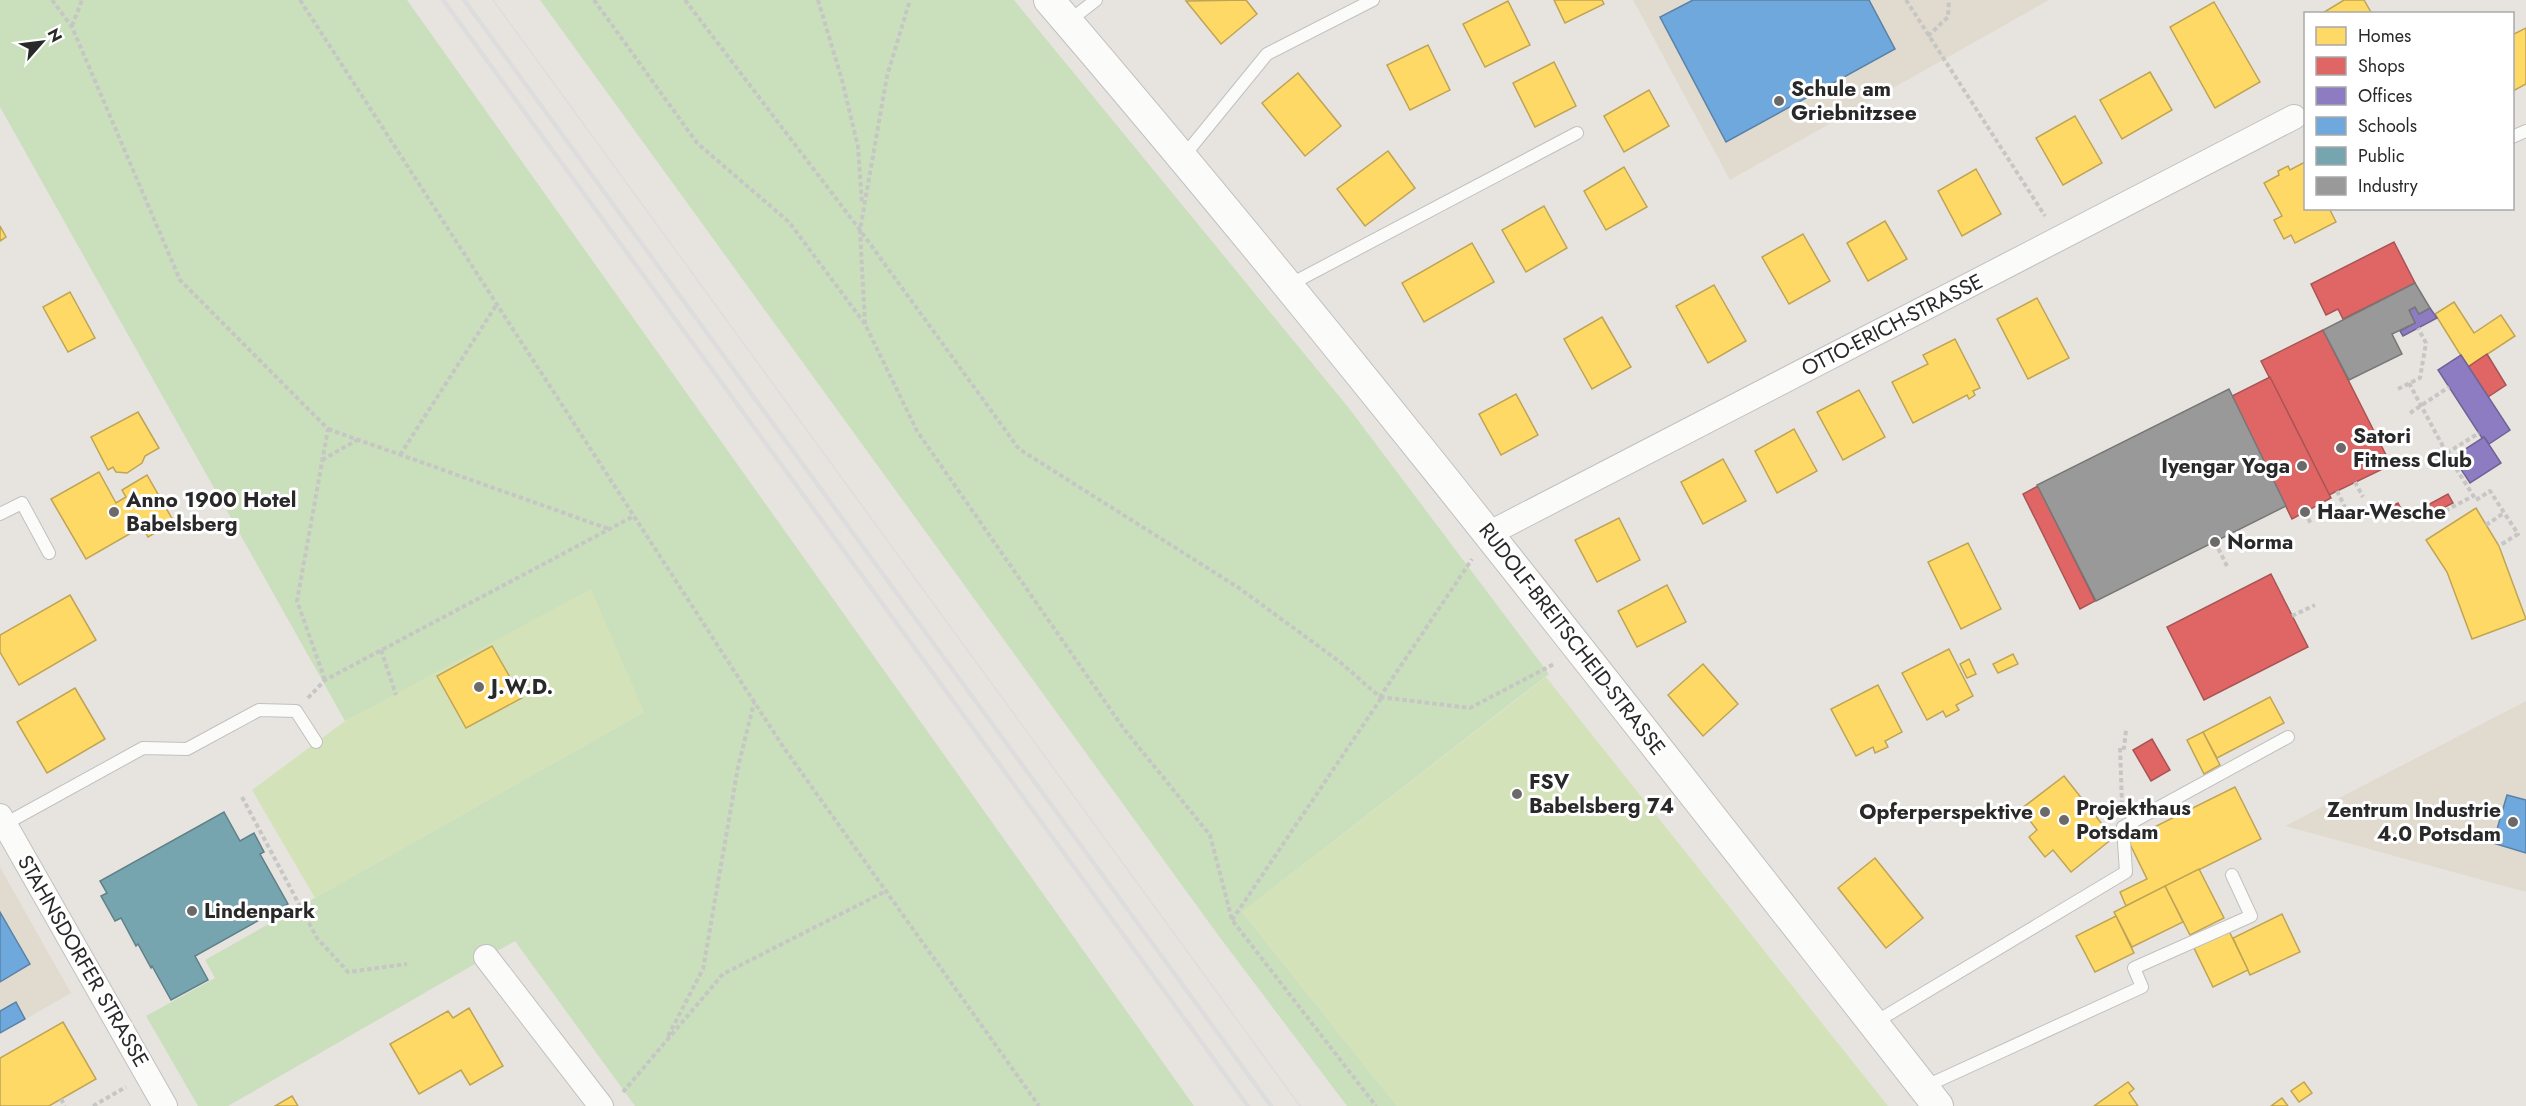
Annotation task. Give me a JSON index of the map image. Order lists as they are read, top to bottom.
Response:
{
  "streets": {
    "street": ["OTTO-ERICH-STRASSE", "RUDOLF-BREITSCHEID-STRASSE", "STAHNSDORFER STRASSE"]
  },
  "crossings": [
    ["OTTO-ERICH-STRASSE", "RUDOLF-BREITSCHEID-STRASSE"]
  ],
  "places": [
    "Schule am Griebnitzsee",
    "Satori Fitness Club",
    "Iyengar Yoga",
    "Anno 1900 Hotel Babelsberg",
    "Haar-Wesche",
    "Norma",
    "J.W.D.",
    "FSV Babelsberg 74",
    "Opferperspektive",
    "Projekthaus Potsdam",
    "Zentrum Industrie 4.0 Potsdam",
    "Lindenpark"
  ],
  "legend": [
    "Homes",
    "Shops",
    "Offices",
    "Schools",
    "Public",
    "Industry"
  ],
  "north": "top right"
}
